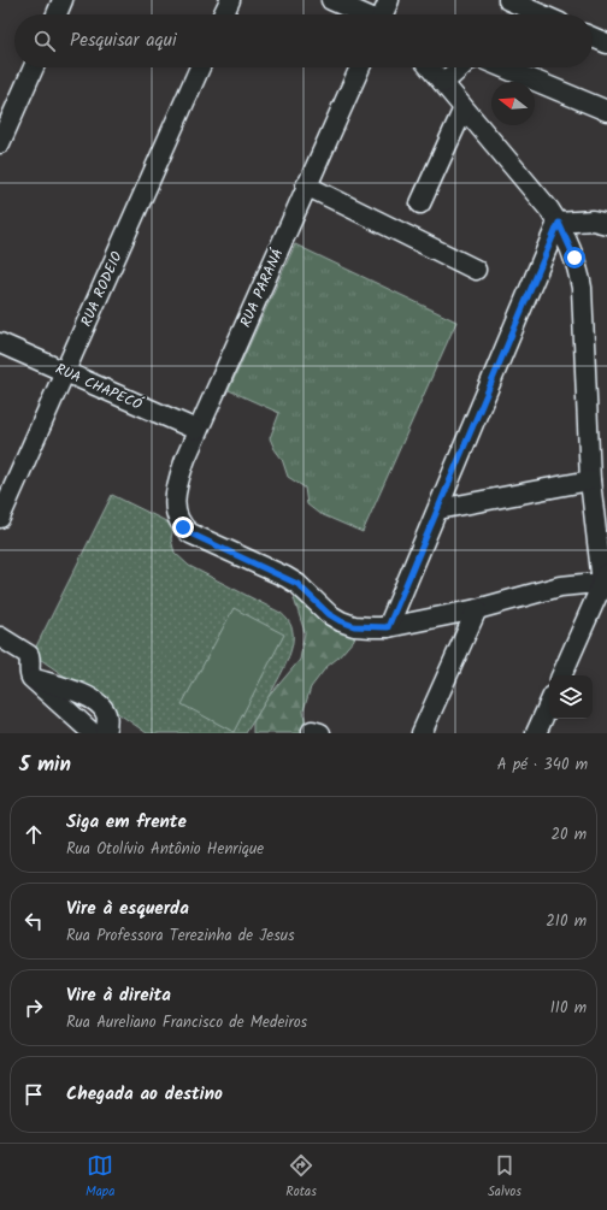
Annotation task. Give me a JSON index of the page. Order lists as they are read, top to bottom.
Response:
{
  "streets": {
    "street": ["RUA PARANÁ", "RUA RODEIO", "RUA CHAPECÓ"]
  },
  "crossings": [
    ["RUA PARANÁ", "RUA CHAPECÓ"],
    ["RUA RODEIO", "RUA CHAPECÓ"]
  ],
  "north": "left",
  "page": {
    "search": "Pesquisar aqui",
    "heading": ["5 min", "A pé · 340 m"],
    "list": [
      ["Siga em frente", "Rua Otolívio Antônio Henrique", "20 m"],
      ["Vire à esquerda", "Rua Professora Terezinha de Jesus", "210 m"],
      ["Vire à direita", "Rua Aureliano Francisco de Medeiros", "110 m"],
      "Chegada ao destino"
    ],
    "nav": ["Mapa", "Rotas", "Salvos"]
  }
}
